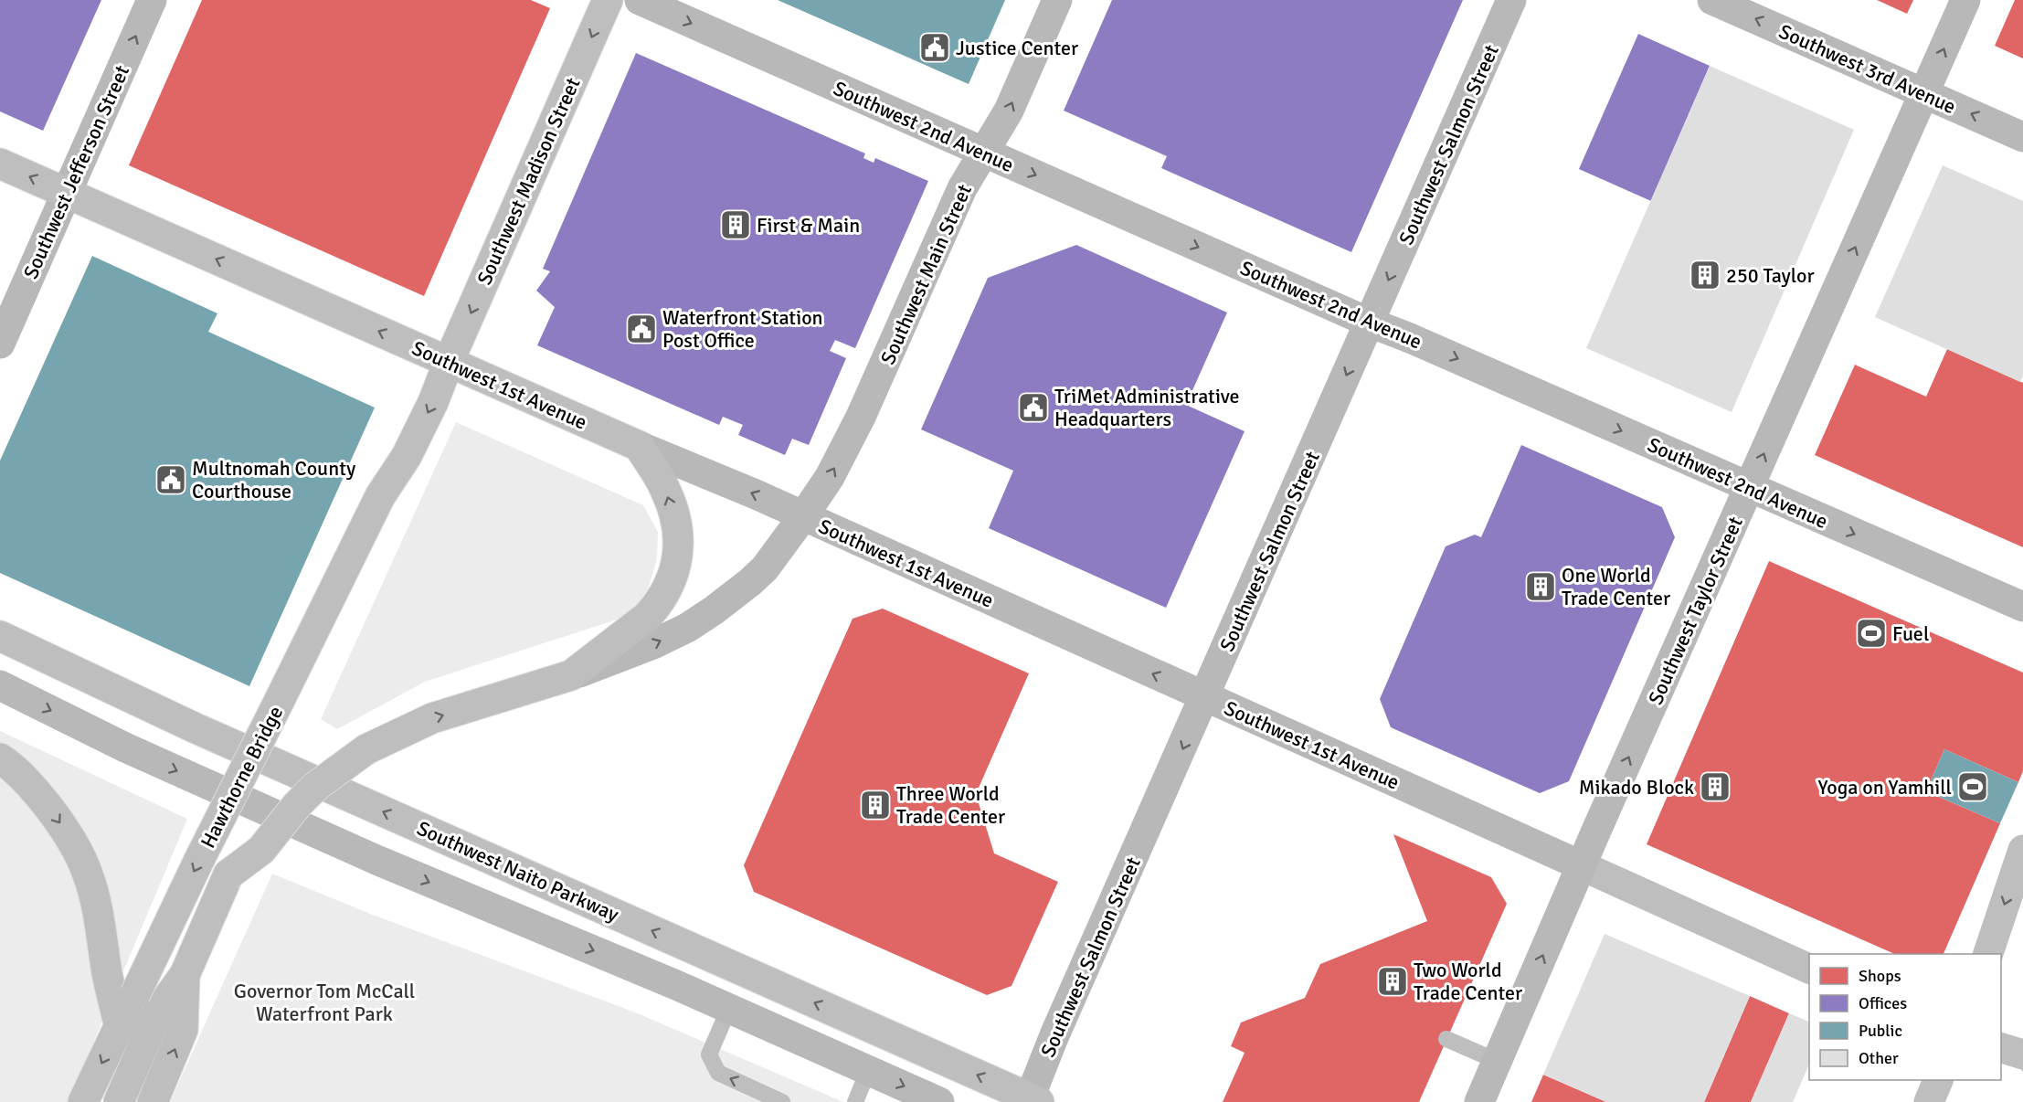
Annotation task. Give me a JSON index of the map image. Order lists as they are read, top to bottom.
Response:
{
  "streets": {
    "main road": [
      "Southwest 3rd Avenue",
      "Southwest 2nd Avenue",
      "Southwest Salmon Street",
      "Southwest Jefferson Street",
      "Southwest Madison Street",
      "Southwest Main Street",
      "Southwest 1st Avenue",
      "Southwest Taylor Street",
      "Hawthorne Bridge",
      "Southwest Naito Parkway"
    ]
  },
  "crossings": [
    ["Southwest 3rd Avenue", "Southwest Taylor Street"],
    ["Southwest 2nd Avenue", "Southwest Salmon Street"],
    ["Southwest 2nd Avenue", "Southwest Main Street"],
    ["Southwest 2nd Avenue", "Southwest Taylor Street"],
    ["Southwest Salmon Street", "Southwest 1st Avenue"],
    ["Southwest Salmon Street", "Southwest Naito Parkway"],
    ["Southwest Jefferson Street", "Southwest 1st Avenue"],
    ["Southwest Madison Street", "Southwest 1st Avenue"],
    ["Southwest Madison Street", "Hawthorne Bridge"],
    ["Southwest Main Street", "Southwest 1st Avenue"],
    ["Southwest Main Street", "Hawthorne Bridge"],
    ["Southwest 1st Avenue", "Southwest Taylor Street"],
    ["Southwest 1st Avenue", "Hawthorne Bridge"]
  ],
  "one_way": [
    "Southwest 3rd Avenue",
    "Southwest 2nd Avenue",
    "Southwest Salmon Street",
    "Southwest Jefferson Street",
    "Southwest Madison Street",
    "Southwest Main Street",
    "Southwest 1st Avenue",
    "Southwest Taylor Street"
  ],
  "parks": ["Governor Tom McCall Waterfront Park"],
  "places": {
    "public building": [
      "Justice Center",
      "Waterfront Station Post Office",
      "TriMet Administrative Headquarters",
      "Multnomah County Courthouse"
    ],
    "building": [
      "First & Main",
      "250 Taylor",
      "One World Trade Center",
      "Mikado Block",
      "Three World Trade Center",
      "Two World Trade Center"
    ],
    "sports": ["Fuel", "Yoga on Yamhill"]
  },
  "legend": [
    "Shops",
    "Offices",
    "Public",
    "Other"
  ]
}
